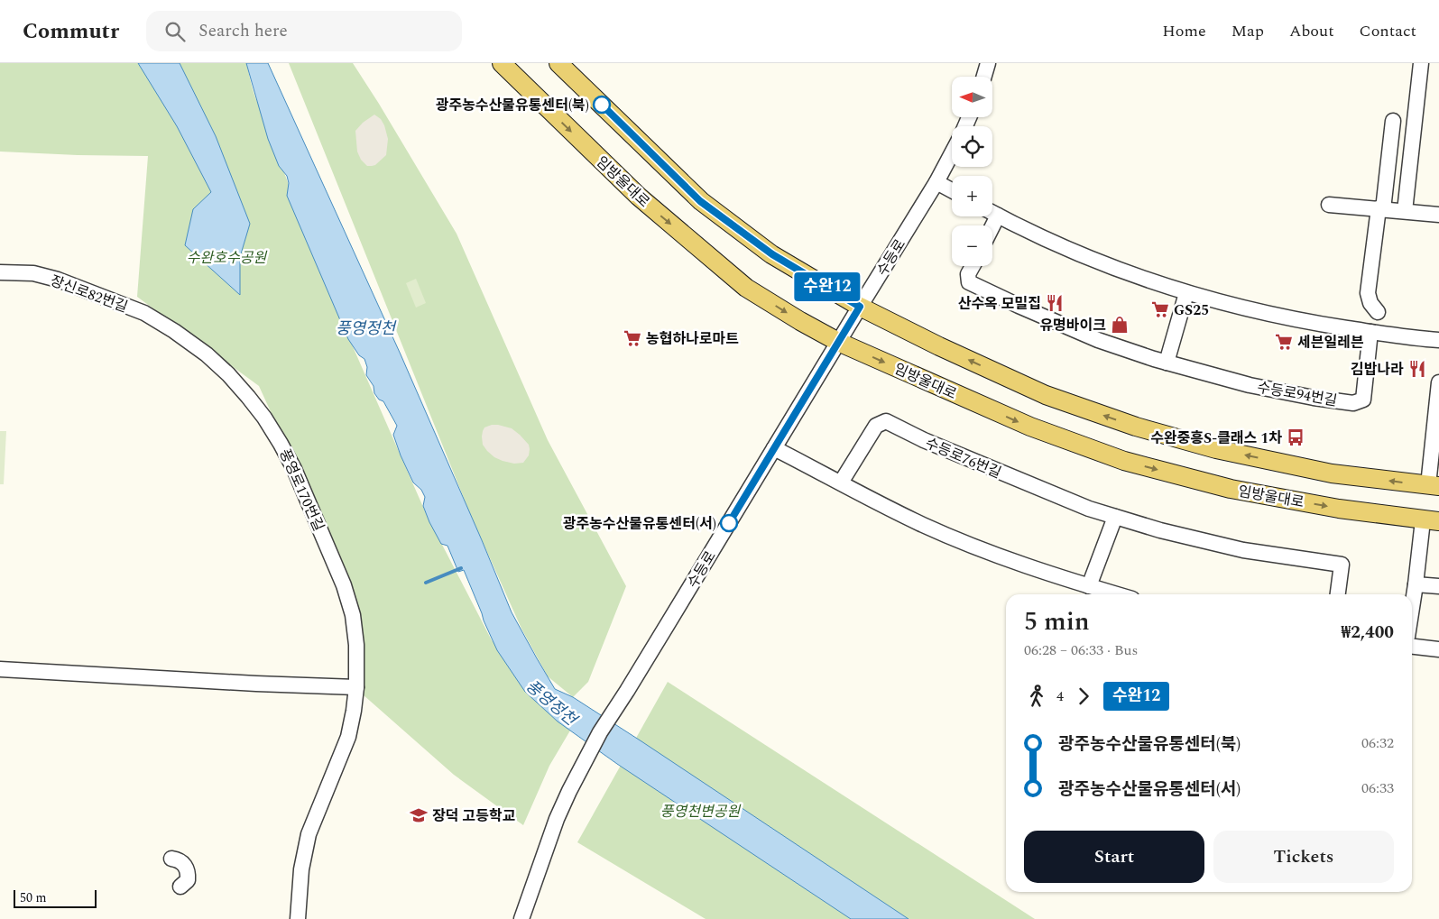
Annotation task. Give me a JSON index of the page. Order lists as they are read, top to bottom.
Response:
{
  "streets": {
    "main road": ["임방울대로"],
    "street": [
      "수등로",
      "장신로82번길",
      "수등로94번길",
      "수등로76번길",
      "풍영로170번길"
    ]
  },
  "crossings": [
    ["임방울대로", "수등로"],
    ["장신로82번길", "풍영로170번길"]
  ],
  "water": ["풍영정천"],
  "parks": ["수완호수공원", "풍영천변공원"],
  "places": {
    "other": ["광주농수산물유통센터(북)", "광주농수산물유통센터(서)"],
    "restaurant": ["산수옥 모밀집", "김밥나라"],
    "supermarket": ["GS25", "농협하나로마트", "세븐일레븐"],
    "shop": ["유명바이크"],
    "bus stop": ["수완중흥S-클래스 1차"],
    "school or university": ["장덕 고등학교"]
  },
  "lines": ["bus line 수완12"],
  "scale_bar": "50 m",
  "north": "left",
  "page": {
    "header": "Commutr",
    "search": "Search here",
    "nav": [
      "Home",
      "Map",
      "About",
      "Contact"
    ],
    "on_map": "수완12",
    "map_buttons": ["+", "−"],
    "heading": ["5 min", "06:28 – 06:33 · Bus", "₩2,400"],
    "legs": ["4", "수완12"],
    "list": [
      {
        "name": "광주농수산물유통센터(북)",
        "value": "06:32"
      },
      {
        "name": "광주농수산물유통센터(서)",
        "value": "06:33"
      }
    ],
    "buttons": ["Start", "Tickets"],
    "scale": "50 m"
  }
}
